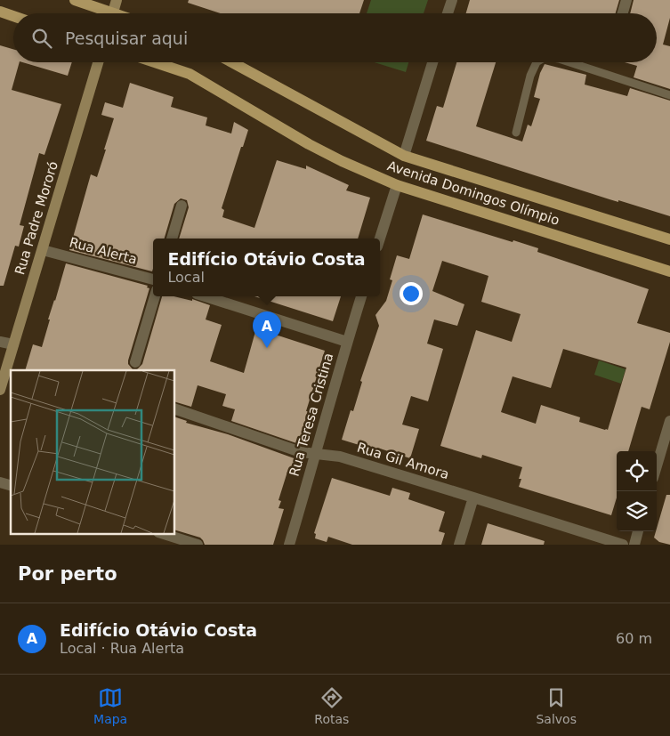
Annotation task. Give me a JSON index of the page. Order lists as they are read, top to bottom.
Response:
{
  "streets": {
    "main road": ["Avenida Domingos Olímpio"],
    "street": [
      "Rua Padre Mororó",
      "Rua Alerta",
      "Rua Teresa Cristina",
      "Rua Gil Amora"
    ]
  },
  "crossings": [
    ["Rua Padre Mororó", "Rua Alerta"],
    ["Rua Teresa Cristina", "Rua Gil Amora"]
  ],
  "page": {
    "search": "Pesquisar aqui",
    "popup": ["Edifício Otávio Costa", "Local"],
    "pins": "A",
    "heading": "Por perto",
    "list": [
      {
        "mark": "A",
        "name": "Edifício Otávio Costa",
        "note": "Local · Rua Alerta",
        "value": "60 m"
      }
    ],
    "nav": ["Mapa", "Rotas", "Salvos"]
  }
}
